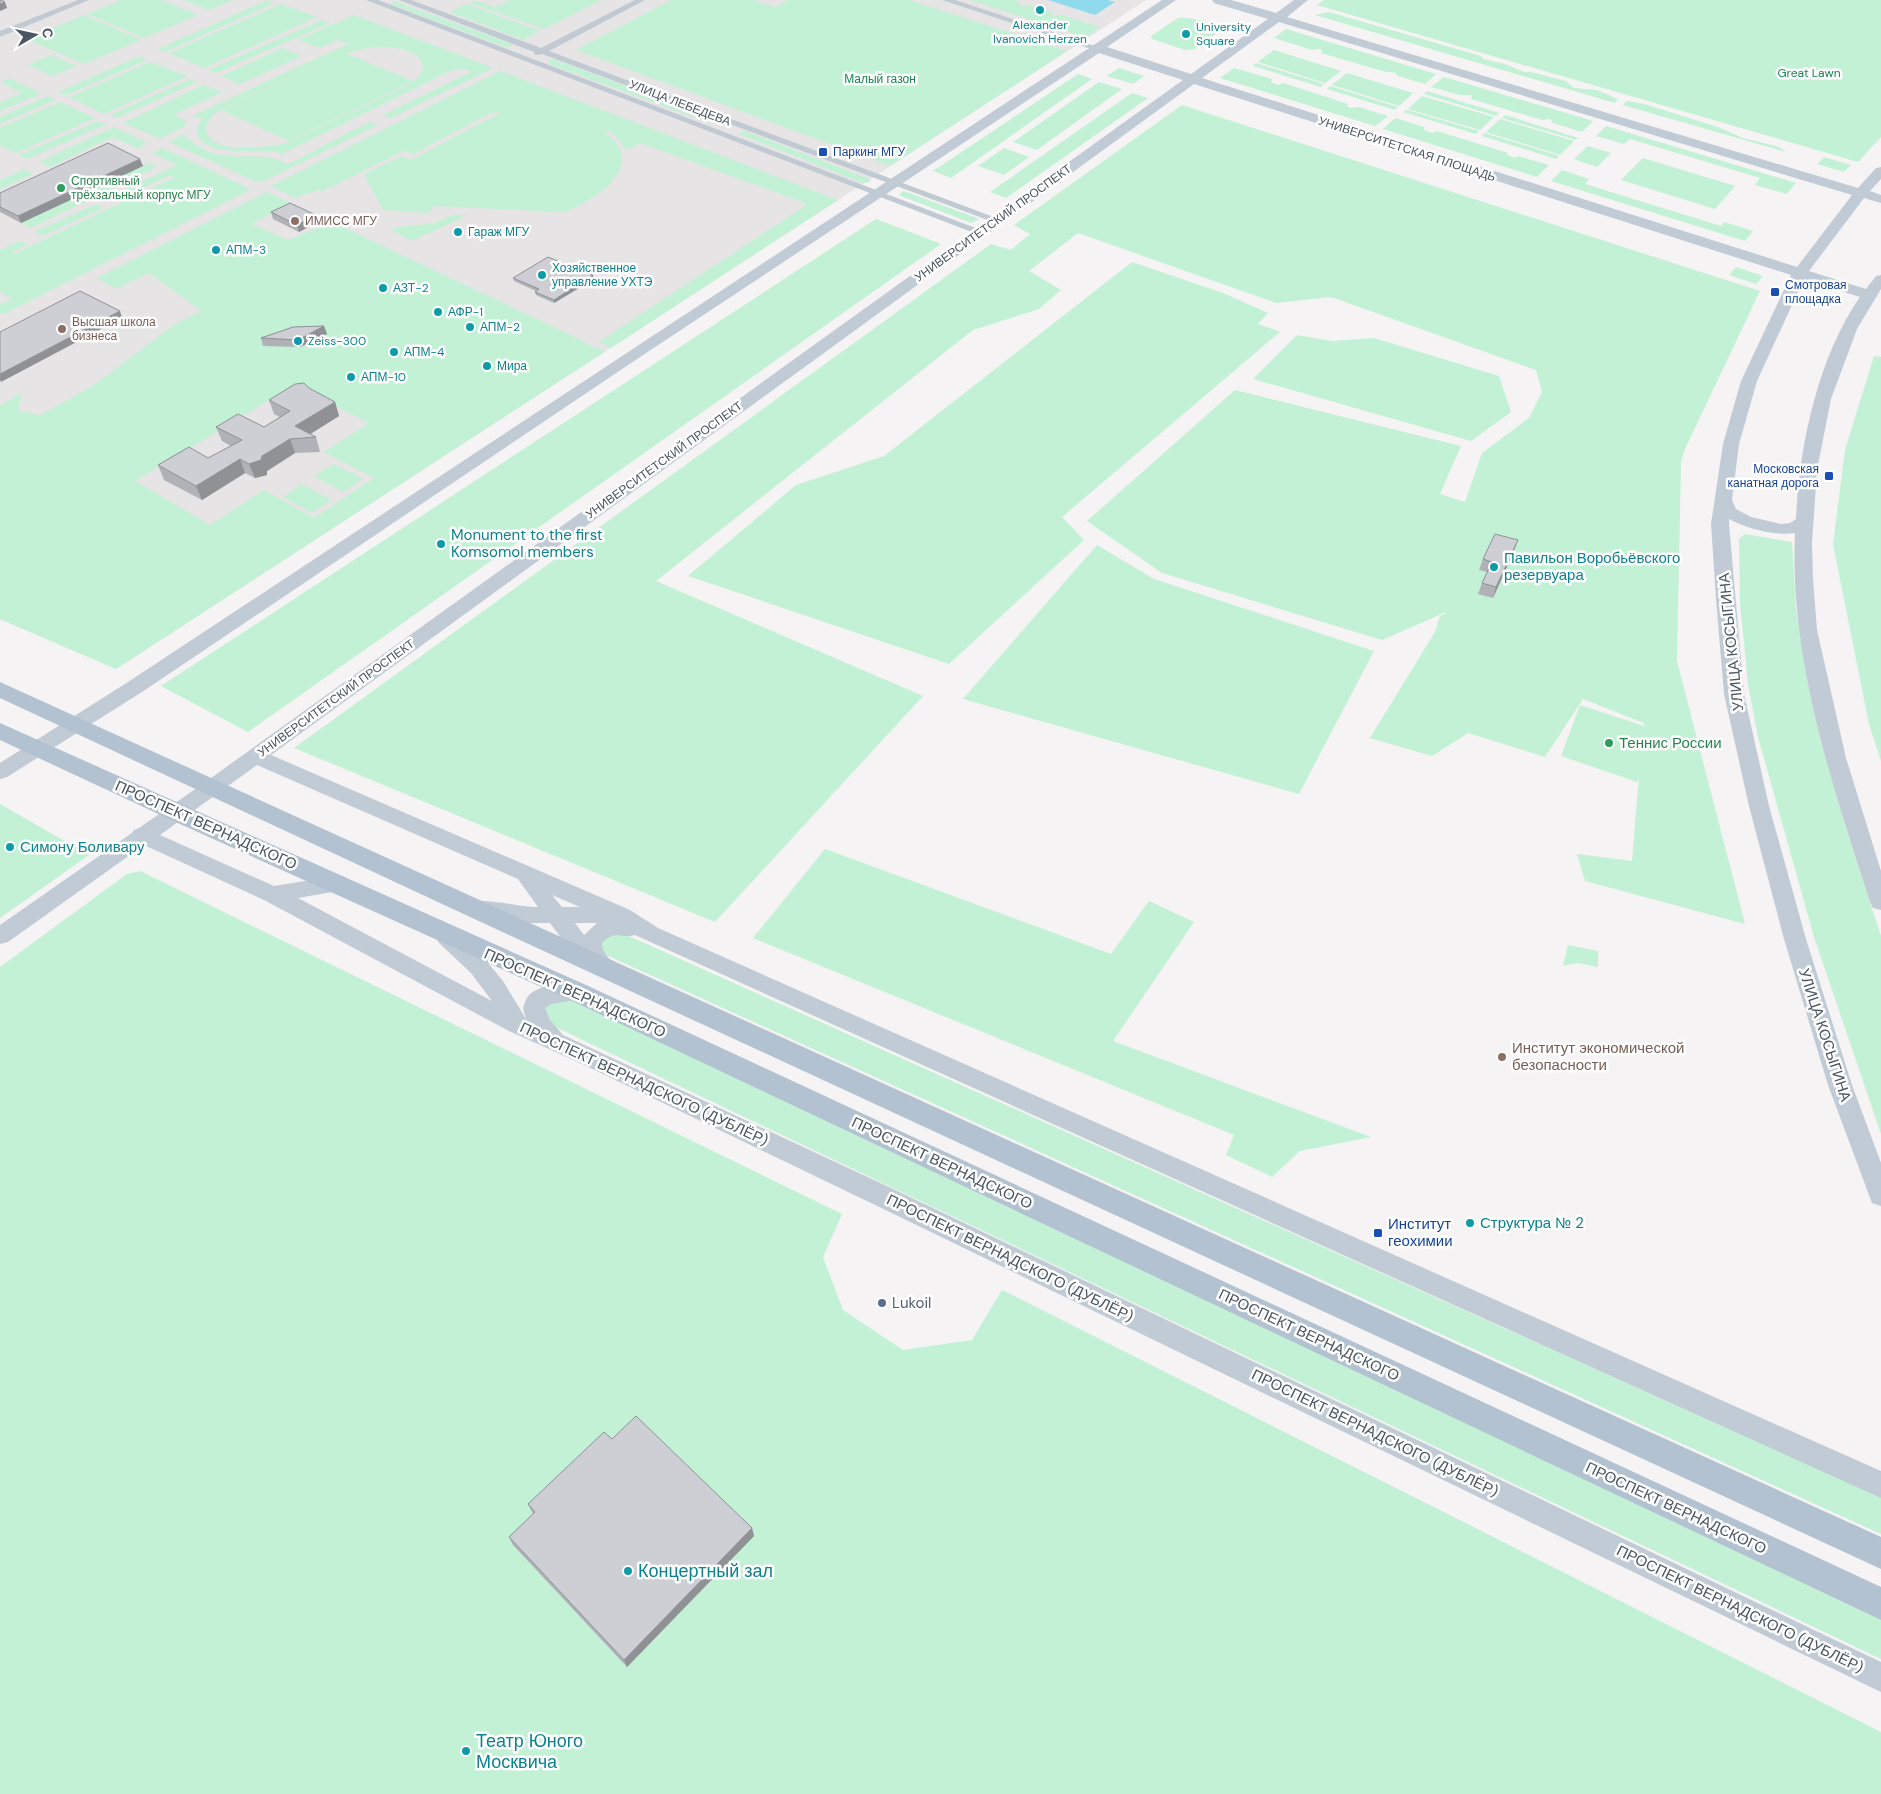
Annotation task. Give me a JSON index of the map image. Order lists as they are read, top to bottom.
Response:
{
  "streets": {
    "main road": [
      "УНИВЕРСИТЕТСКАЯ ПЛОЩАДЬ",
      "УНИВЕРСИТЕТСКИЙ ПРОСПЕКТ",
      "УЛИЦА КОСЫГИНА",
      "ПРОСПЕКТ ВЕРНАДСКОГО",
      "ПРОСПЕКТ ВЕРНАДСКОГО (ДУБЛЁР)"
    ],
    "street": ["УЛИЦА ЛЕБЕДЕВА"]
  },
  "crossings": [
    ["УЛИЦА ЛЕБЕДЕВА", "УНИВЕРСИТЕТСКИЙ ПРОСПЕКТ"],
    ["УНИВЕРСИТЕТСКАЯ ПЛОЩАДЬ", "УНИВЕРСИТЕТСКИЙ ПРОСПЕКТ"],
    ["УНИВЕРСИТЕТСКАЯ ПЛОЩАДЬ", "УЛИЦА КОСЫГИНА"],
    ["УНИВЕРСИТЕТСКИЙ ПРОСПЕКТ", "ПРОСПЕКТ ВЕРНАДСКОГО"],
    ["УНИВЕРСИТЕТСКИЙ ПРОСПЕКТ", "ПРОСПЕКТ ВЕРНАДСКОГО (ДУБЛЁР)"]
  ],
  "parks": ["Great Lawn", "Малый газон"],
  "places": {
    "other": [
      "Alexander Ivanovich Herzen",
      "University Square",
      "Спортивный трёхзальный корпус МГУ",
      "ИМИСС МГУ",
      "Гараж МГУ",
      "АПМ-3",
      "Хозяйственное управление УХТЭ",
      "АЗТ-2",
      "АФР-1",
      "АПМ-2",
      "Высшая школа бизнеса",
      "Zeiss-300",
      "АПМ-4",
      "Мира",
      "АПМ-10",
      "Monument to the first Komsomol members",
      "Павильон Воробьёвского резервуара",
      "Теннис России",
      "Симону Боливару",
      "Институт экономической безопасности",
      "Структура № 2",
      "Lukoil",
      "Концертный зал",
      "Театр Юного Москвича"
    ],
    "transit": [
      "Паркинг МГУ",
      "Смотровая площадка",
      "Московская канатная дорога",
      "Институт геохимии"
    ]
  },
  "north": "right"
}
